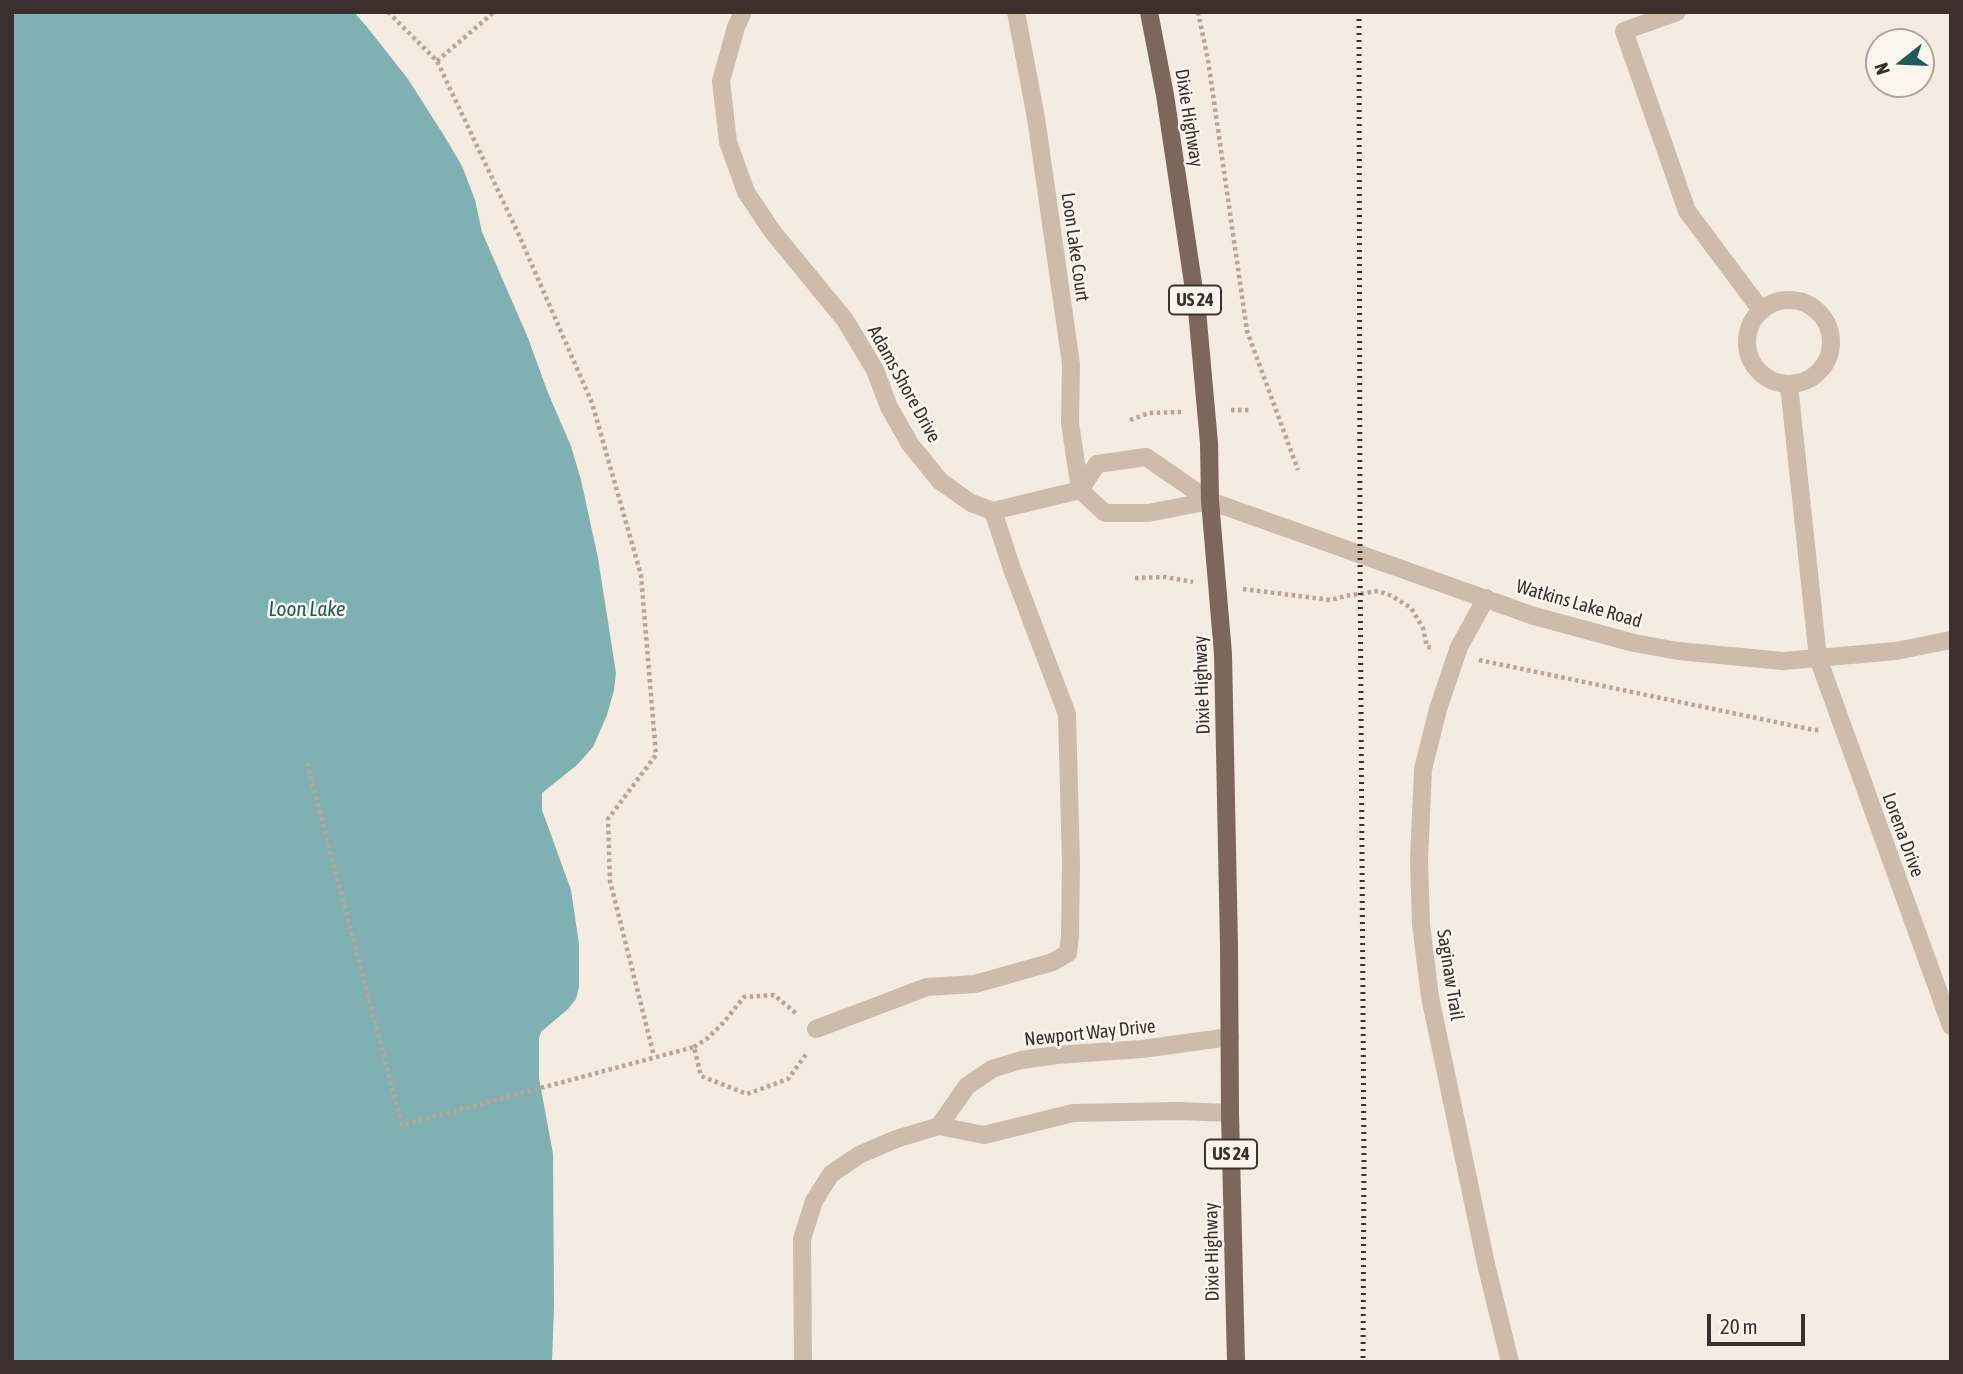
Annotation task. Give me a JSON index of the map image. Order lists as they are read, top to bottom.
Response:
{
  "streets": {
    "main road": ["Dixie Highway", "US 24"],
    "street": [
      "Loon Lake Court",
      "Adams Shore Drive",
      "Watkins Lake Road",
      "Lorena Drive",
      "Saginaw Trail",
      "Newport Way Drive"
    ]
  },
  "crossings": [
    ["Dixie Highway", "Watkins Lake Road"],
    ["Dixie Highway", "Newport Way Drive"],
    ["Loon Lake Court", "Watkins Lake Road"],
    ["Watkins Lake Road", "Lorena Drive"],
    ["Watkins Lake Road", "Saginaw Trail"]
  ],
  "water": ["Loon Lake"],
  "scale_bar": "20 m",
  "north": "left"
}
